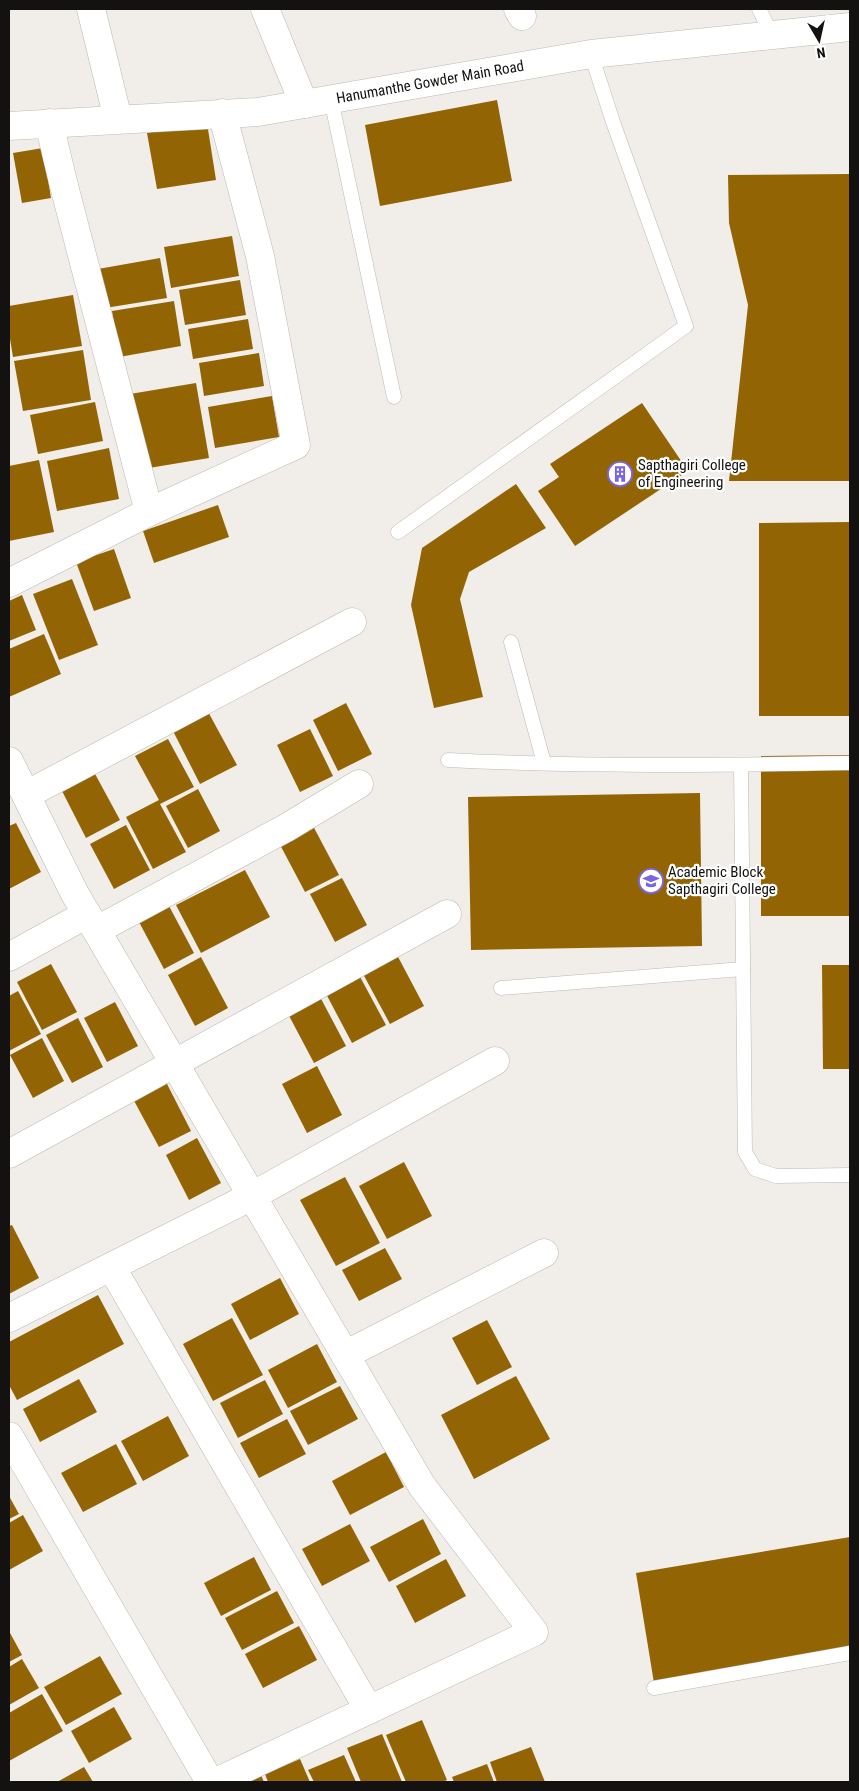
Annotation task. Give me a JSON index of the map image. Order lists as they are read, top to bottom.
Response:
{
  "streets": {
    "street": ["Hanumanthe Gowder Main Road"]
  },
  "places": {
    "building": ["Sapthagiri College of Engineering"],
    "school or university": ["Academic Block Sapthagiri College"]
  },
  "north": "bottom"
}
